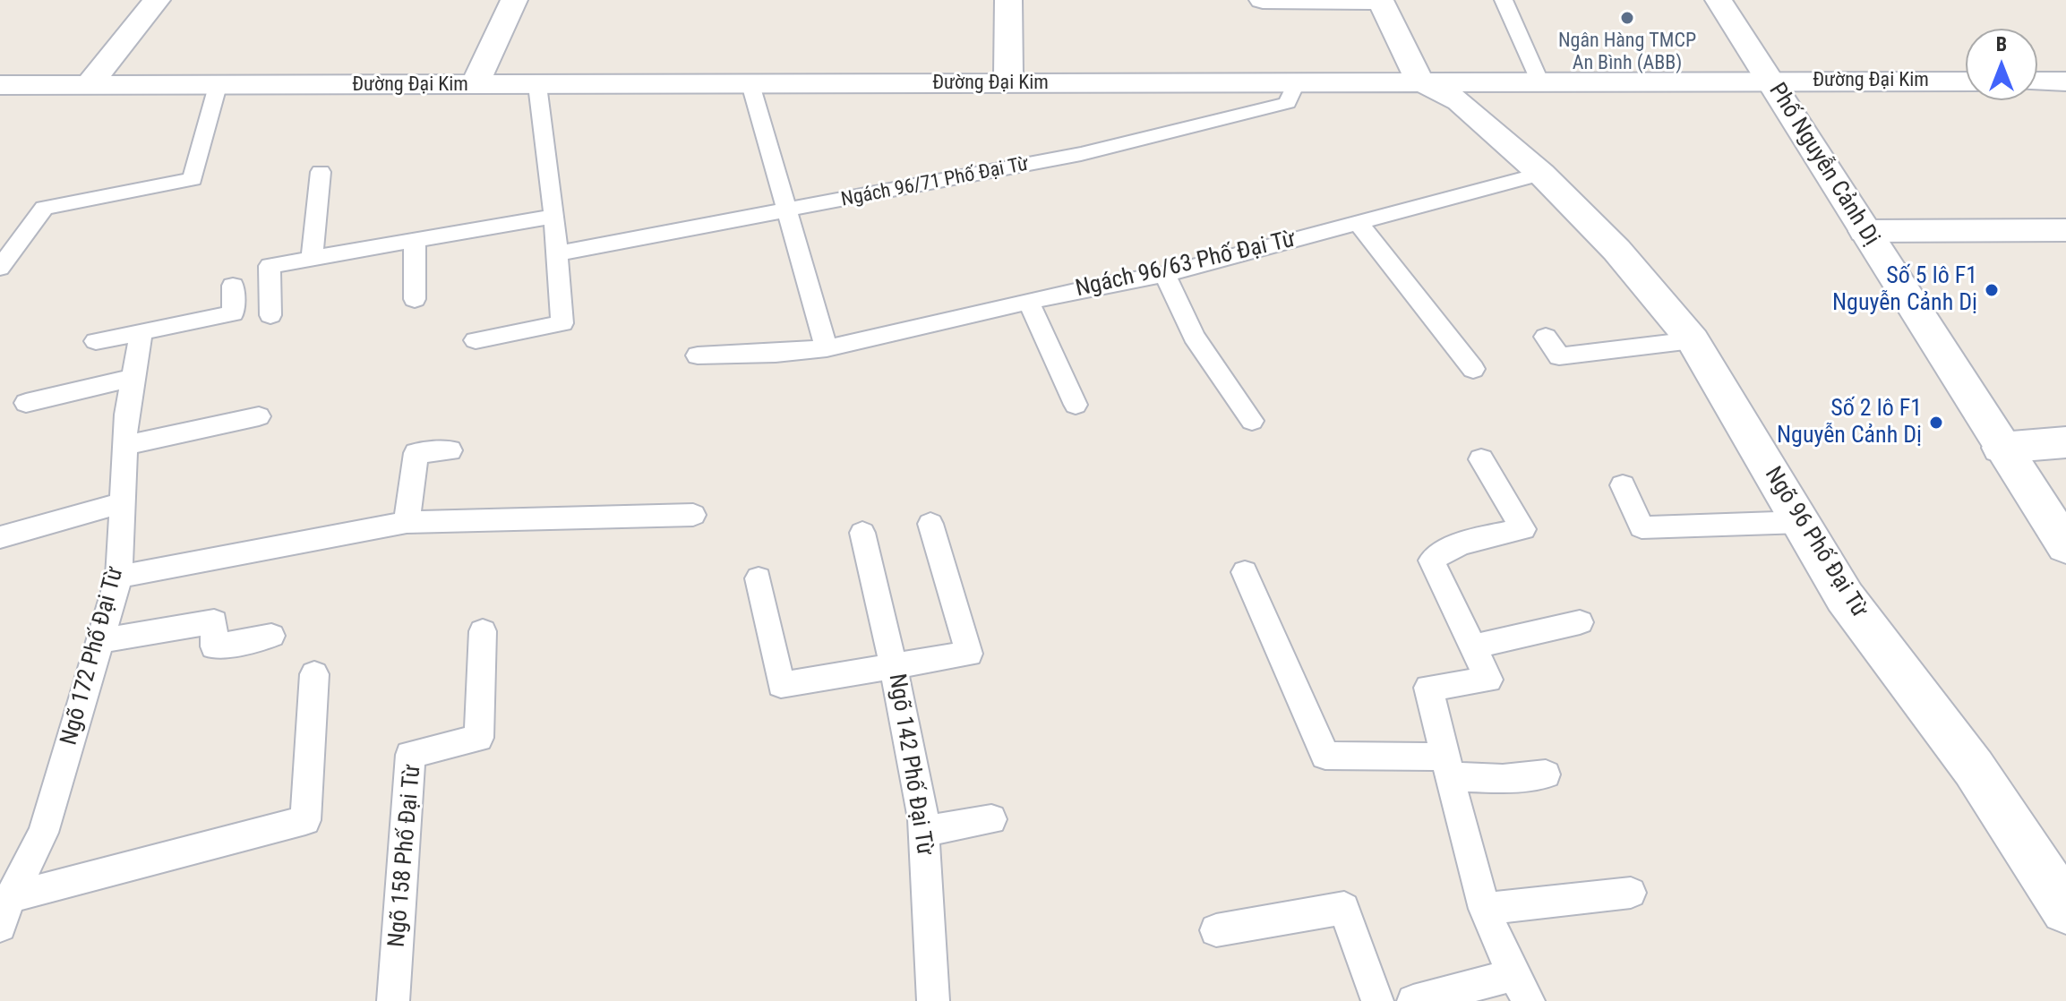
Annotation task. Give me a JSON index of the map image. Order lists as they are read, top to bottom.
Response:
{
  "streets": {
    "street": ["Đường Đại Kim", "Phố Nguyễn Cảnh Dị", "Ngõ 96 Phố Đại Từ"],
    "lane": [
      "Ngách 96/71 Phố Đại Từ",
      "Ngách 96/63 Phố Đại Từ",
      "Ngõ 172 Phố Đại Từ",
      "Ngõ 142 Phố Đại Từ",
      "Ngõ 158 Phố Đại Từ"
    ]
  },
  "crossings": [
    ["Đường Đại Kim", "Phố Nguyễn Cảnh Dị"],
    ["Đường Đại Kim", "Ngách 96/71 Phố Đại Từ"],
    ["Đường Đại Kim", "Ngõ 96 Phố Đại Từ"],
    ["Ngách 96/63 Phố Đại Từ", "Ngõ 96 Phố Đại Từ"]
  ],
  "places": ["Ngân Hàng TMCP An Bình (ABB)", "Số 5 lô F1 Nguyễn Cảnh Dị", "Số 2 lô F1 Nguyễn Cảnh Dị"],
  "north": "top"
}
